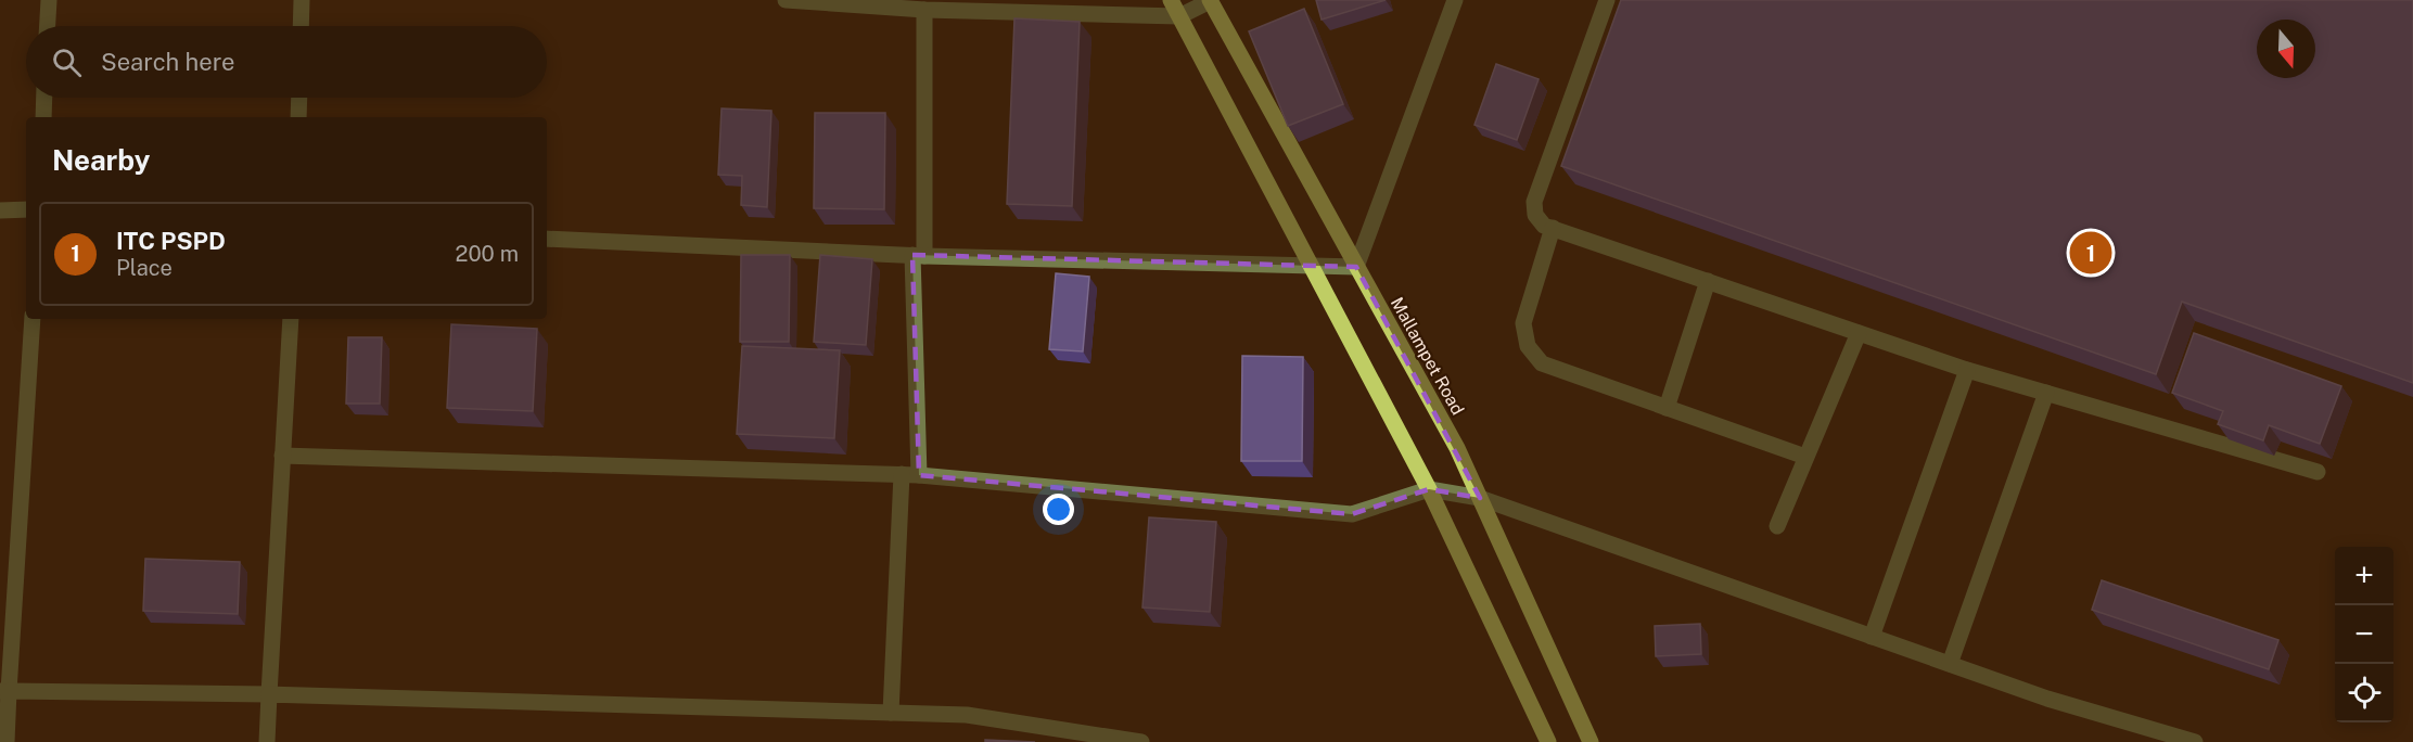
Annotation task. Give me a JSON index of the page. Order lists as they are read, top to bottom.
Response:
{
  "streets": {
    "main road": ["Mallampet Road"]
  },
  "north": "bottom",
  "page": {
    "search": "Search here",
    "heading": "Nearby",
    "list": [
      {
        "mark": "1",
        "name": "ITC PSPD",
        "note": "Place",
        "value": "200 m"
      }
    ],
    "pins": "1",
    "map_buttons": ["+", "−"]
  }
}
